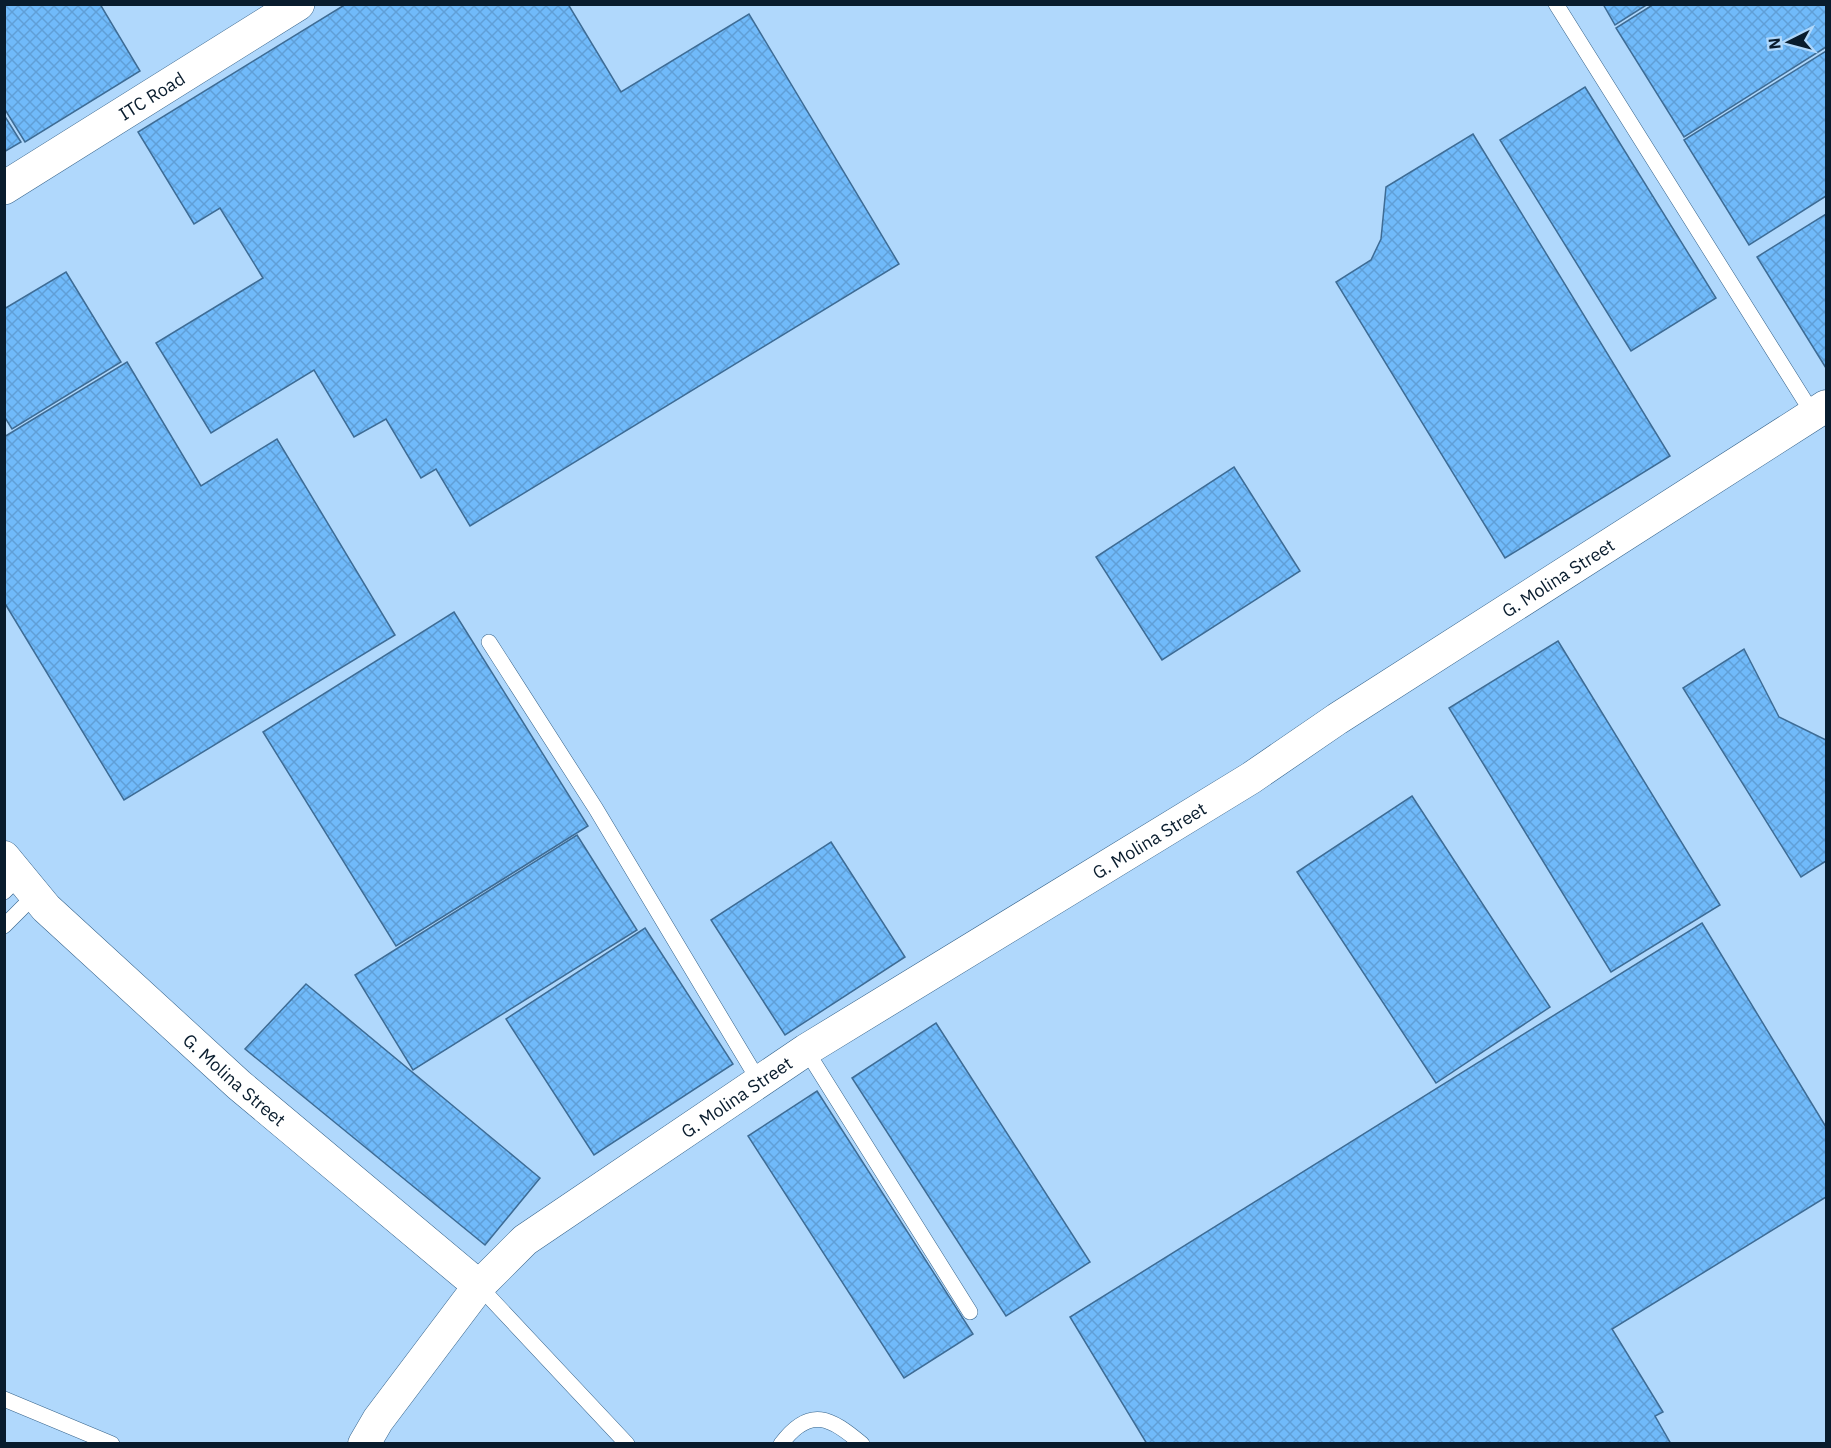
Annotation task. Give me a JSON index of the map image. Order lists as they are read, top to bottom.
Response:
{
  "streets": {
    "street": ["ITC Road", "G. Molina Street"]
  },
  "north": "left"
}
